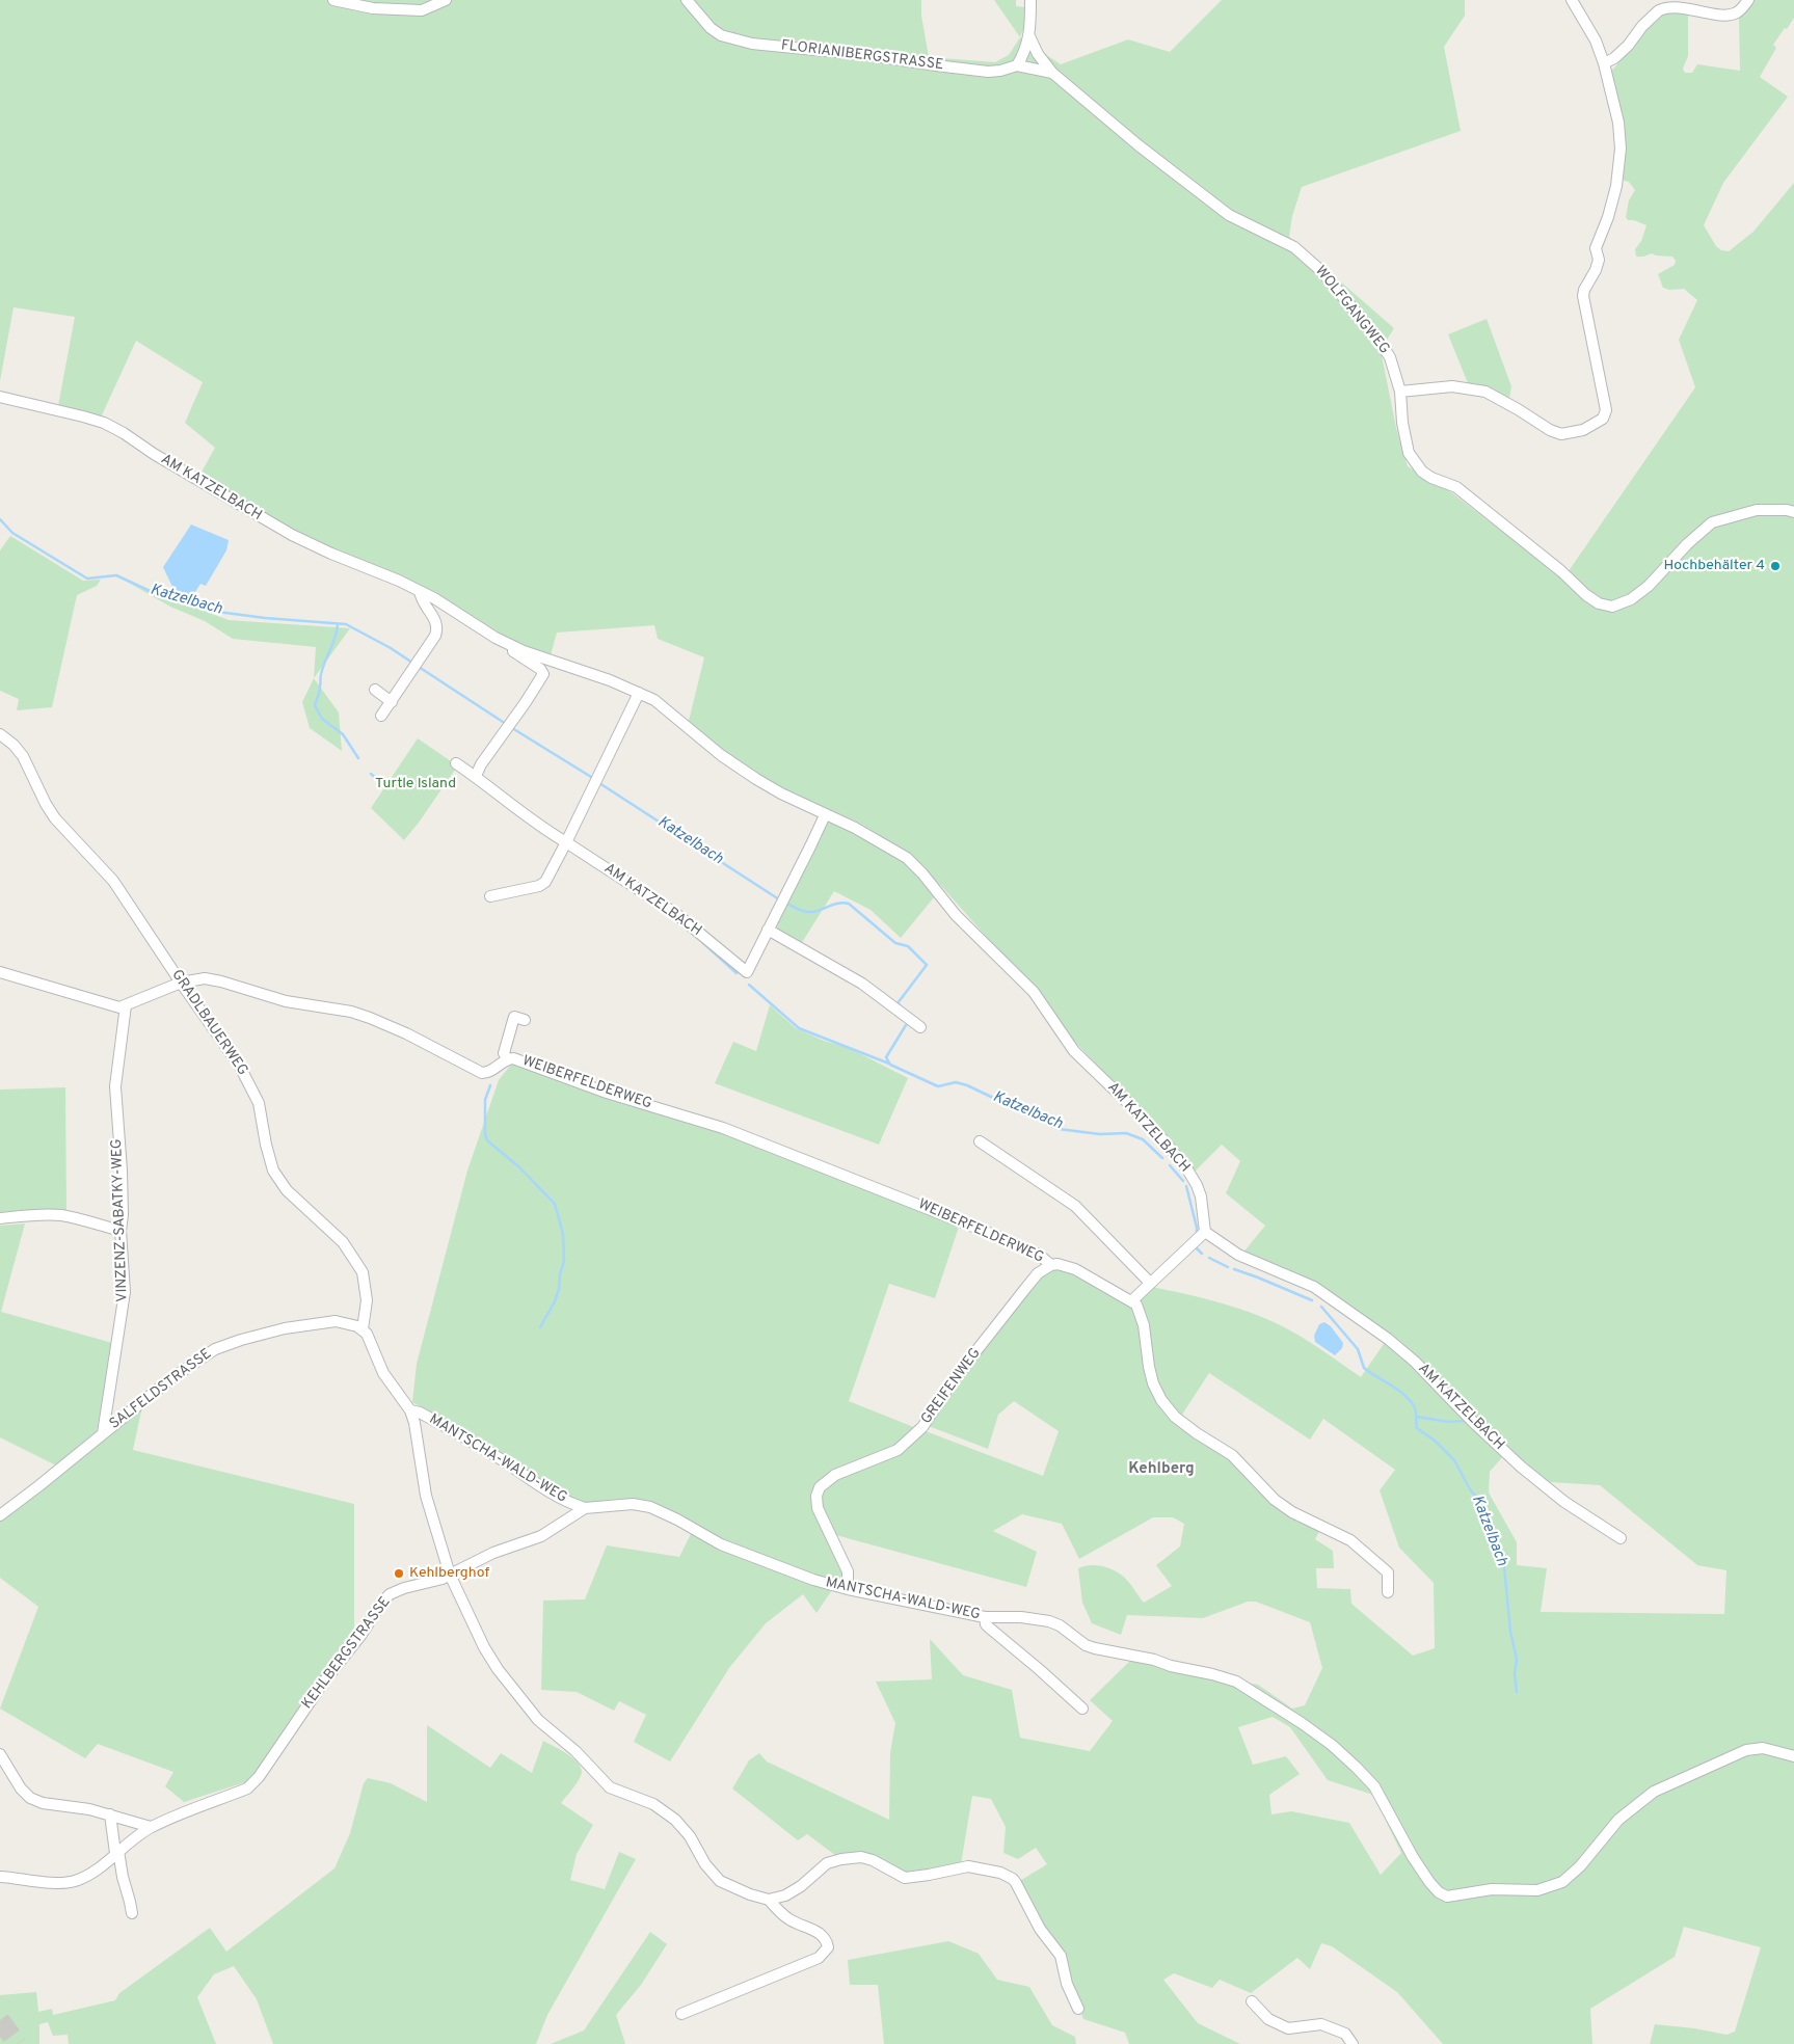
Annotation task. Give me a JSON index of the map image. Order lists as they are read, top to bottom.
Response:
{
  "streets": {
    "street": [
      "FLORIANIBERGSTRASSE",
      "WOLFGANGWEG",
      "AM KATZELBACH",
      "GRADLBAUERWEG",
      "WEIBERFELDERWEG",
      "VINZENZ-SABATKY-WEG",
      "GREIFENWEG",
      "SALFELDSTRASSE",
      "MANTSCHA-WALD-WEG",
      "KEHLBERGSTRASSE"
    ]
  },
  "crossings": [
    ["FLORIANIBERGSTRASSE", "WOLFGANGWEG"],
    ["GRADLBAUERWEG", "WEIBERFELDERWEG"],
    ["GRADLBAUERWEG", "SALFELDSTRASSE"],
    ["WEIBERFELDERWEG", "VINZENZ-SABATKY-WEG"],
    ["WEIBERFELDERWEG", "GREIFENWEG"],
    ["VINZENZ-SABATKY-WEG", "SALFELDSTRASSE"],
    ["GREIFENWEG", "MANTSCHA-WALD-WEG"],
    ["MANTSCHA-WALD-WEG", "KEHLBERGSTRASSE"]
  ],
  "districts": ["Kehlberg"],
  "water": ["Katzelbach"],
  "parks": ["Turtle Island"],
  "places": ["Hochbehälter 4", "Kehlberghof"]
}
